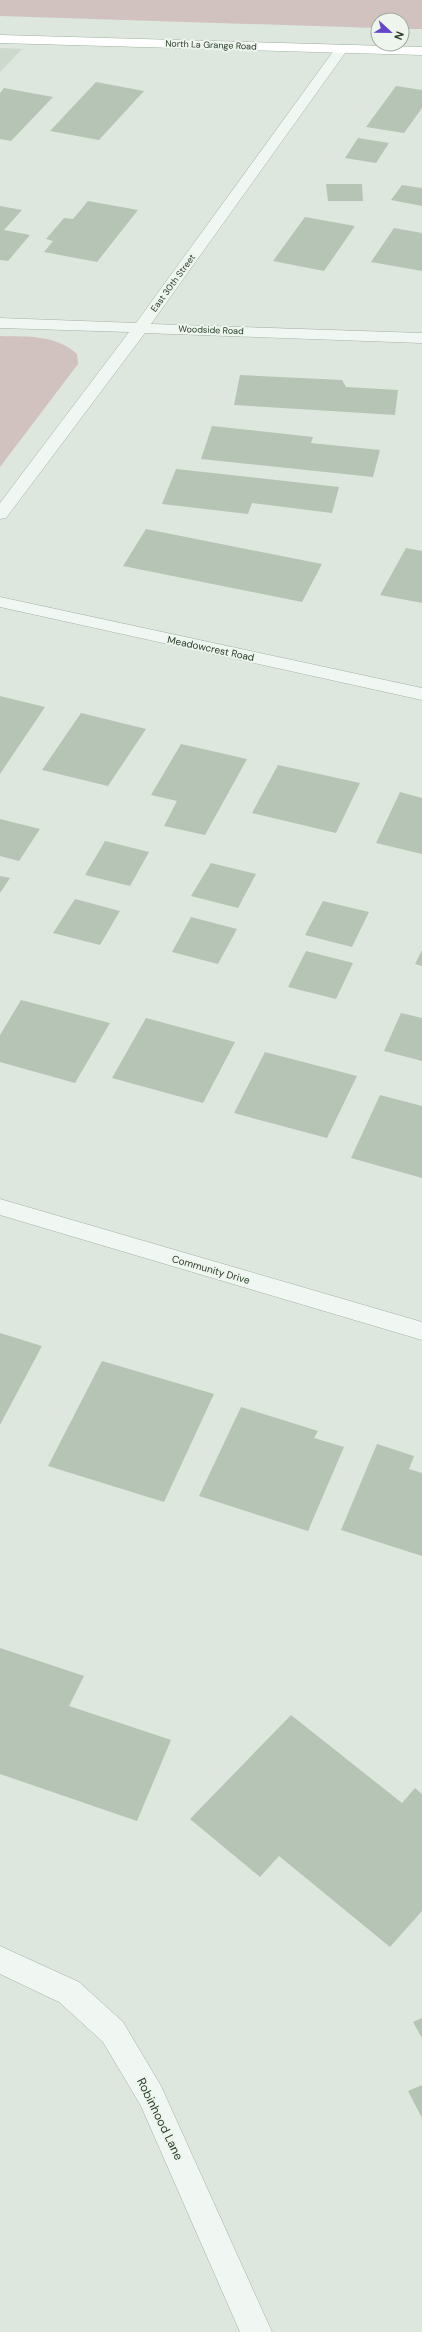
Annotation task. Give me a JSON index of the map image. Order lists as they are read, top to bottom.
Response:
{
  "streets": {
    "main road": ["North La Grange Road"],
    "street": [
      "East 30th Street",
      "Woodside Road",
      "Meadowcrest Road",
      "Community Drive",
      "Robinhood Lane"
    ]
  },
  "crossings": [
    ["North La Grange Road", "East 30th Street"],
    ["East 30th Street", "Woodside Road"]
  ],
  "north": "right"
}
